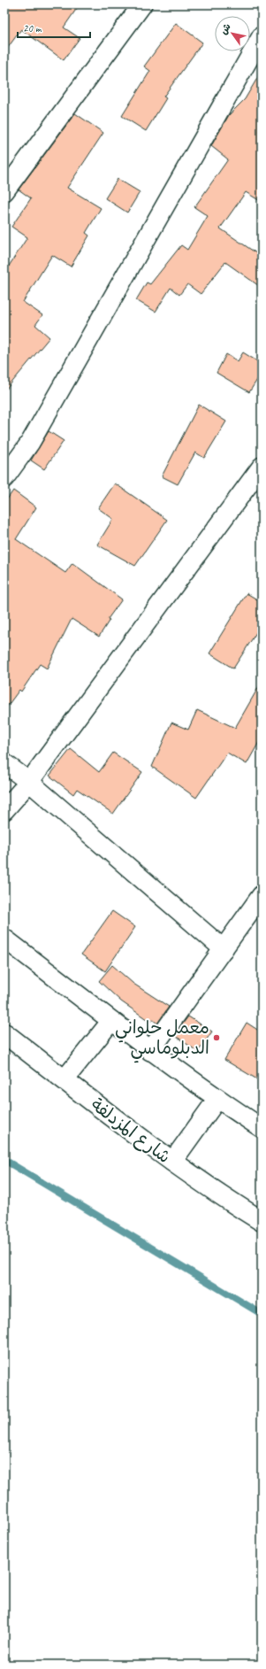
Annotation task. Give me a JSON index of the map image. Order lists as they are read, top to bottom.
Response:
{
  "streets": {
    "street": ["شارع المزدلفة"]
  },
  "places": ["معمل حلواني الدبلوماسي"],
  "scale_bar": "20 m",
  "north": "top left"
}
